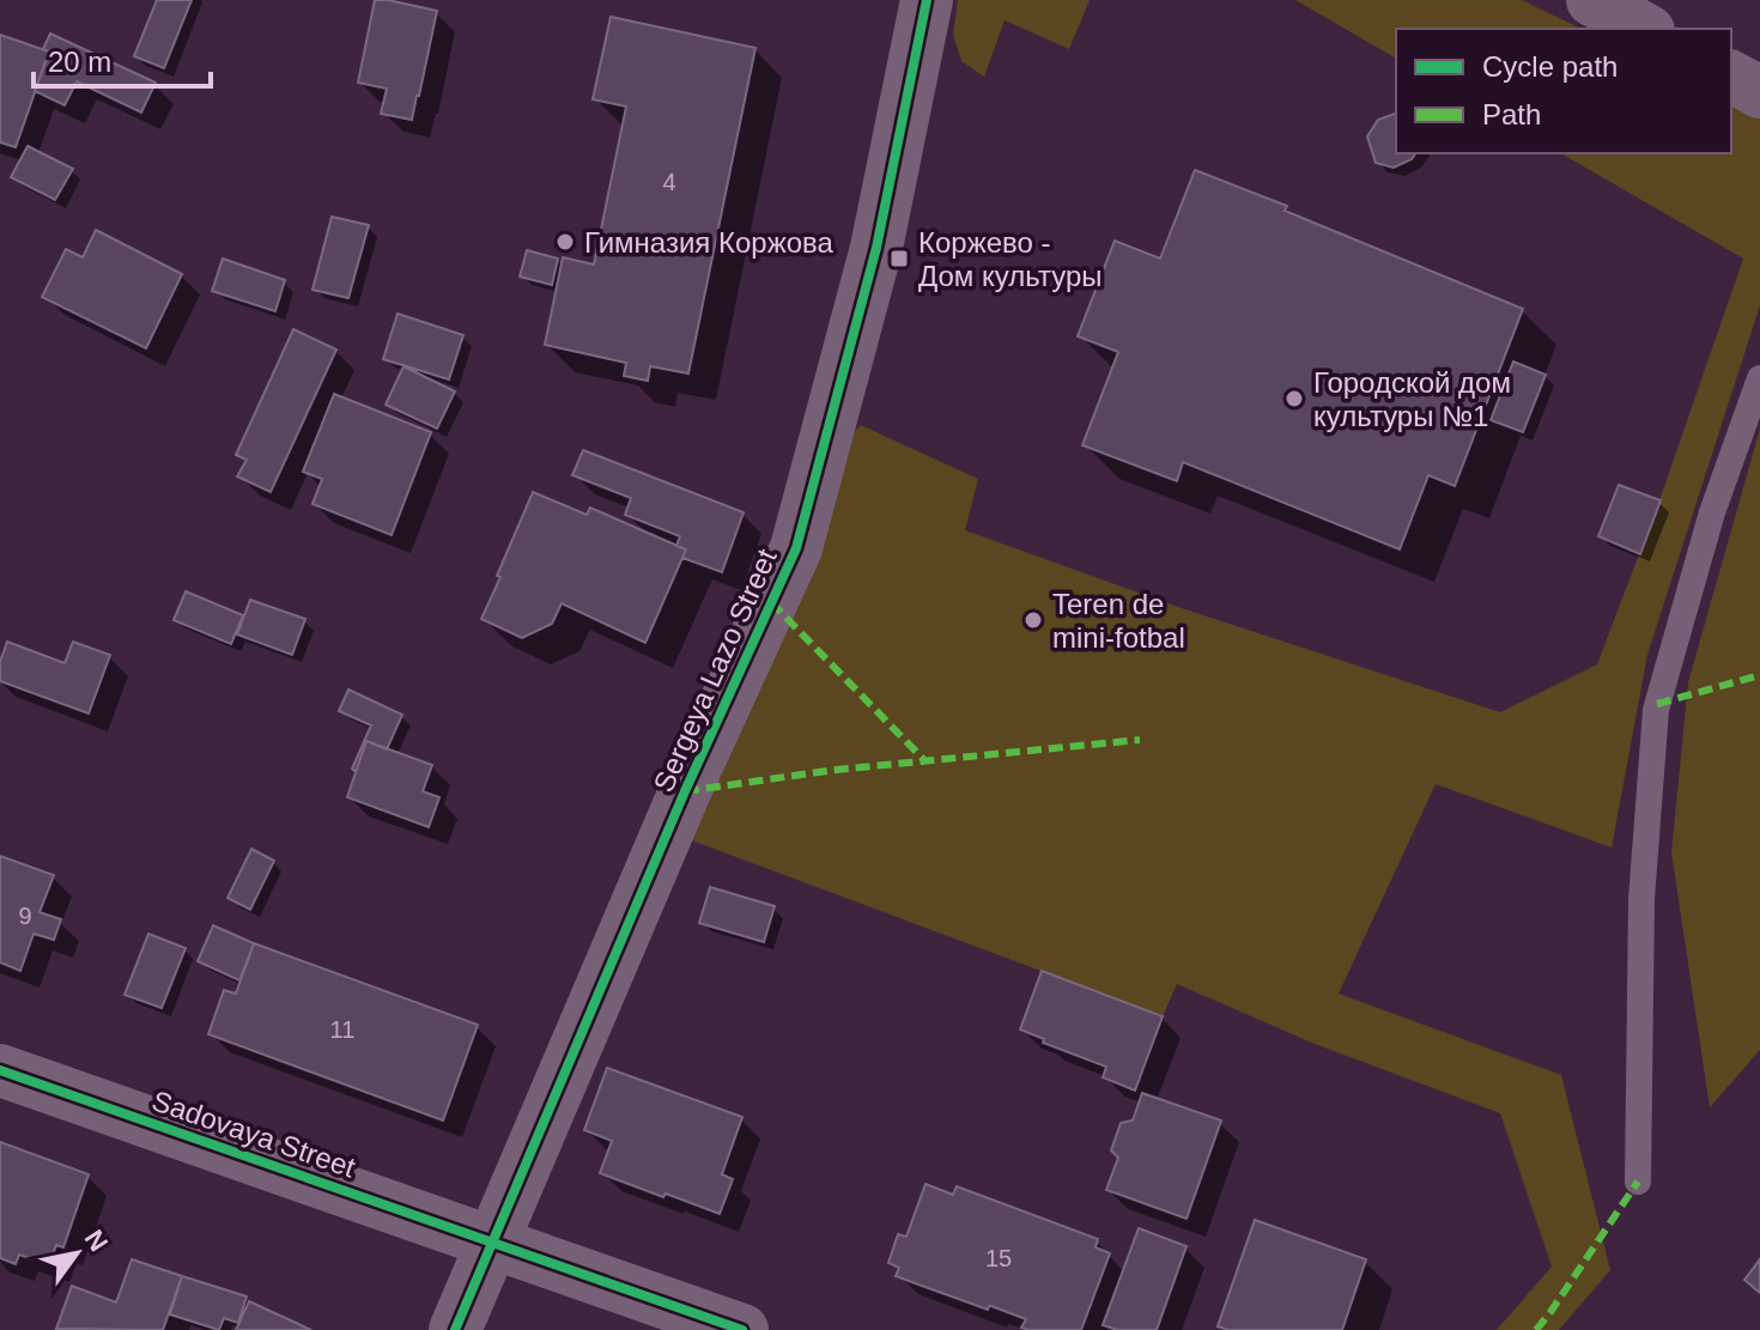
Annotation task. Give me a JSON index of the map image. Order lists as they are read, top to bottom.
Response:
{
  "streets": {
    "street": ["Sergeya Lazo Street", "Sadovaya Street"]
  },
  "crossings": [
    ["Sergeya Lazo Street", "Sadovaya Street"]
  ],
  "places": {
    "other": ["Гимназия Коржова", "Городской дом культуры №1", "Teren de mini-fotbal"],
    "transit": ["Коржево - Дом культуры"]
  },
  "house_numbers": [
    "4",
    "9",
    "11",
    "15"
  ],
  "legend": ["Cycle path", "Path"],
  "scale_bar": "20 m",
  "north": "top right"
}
